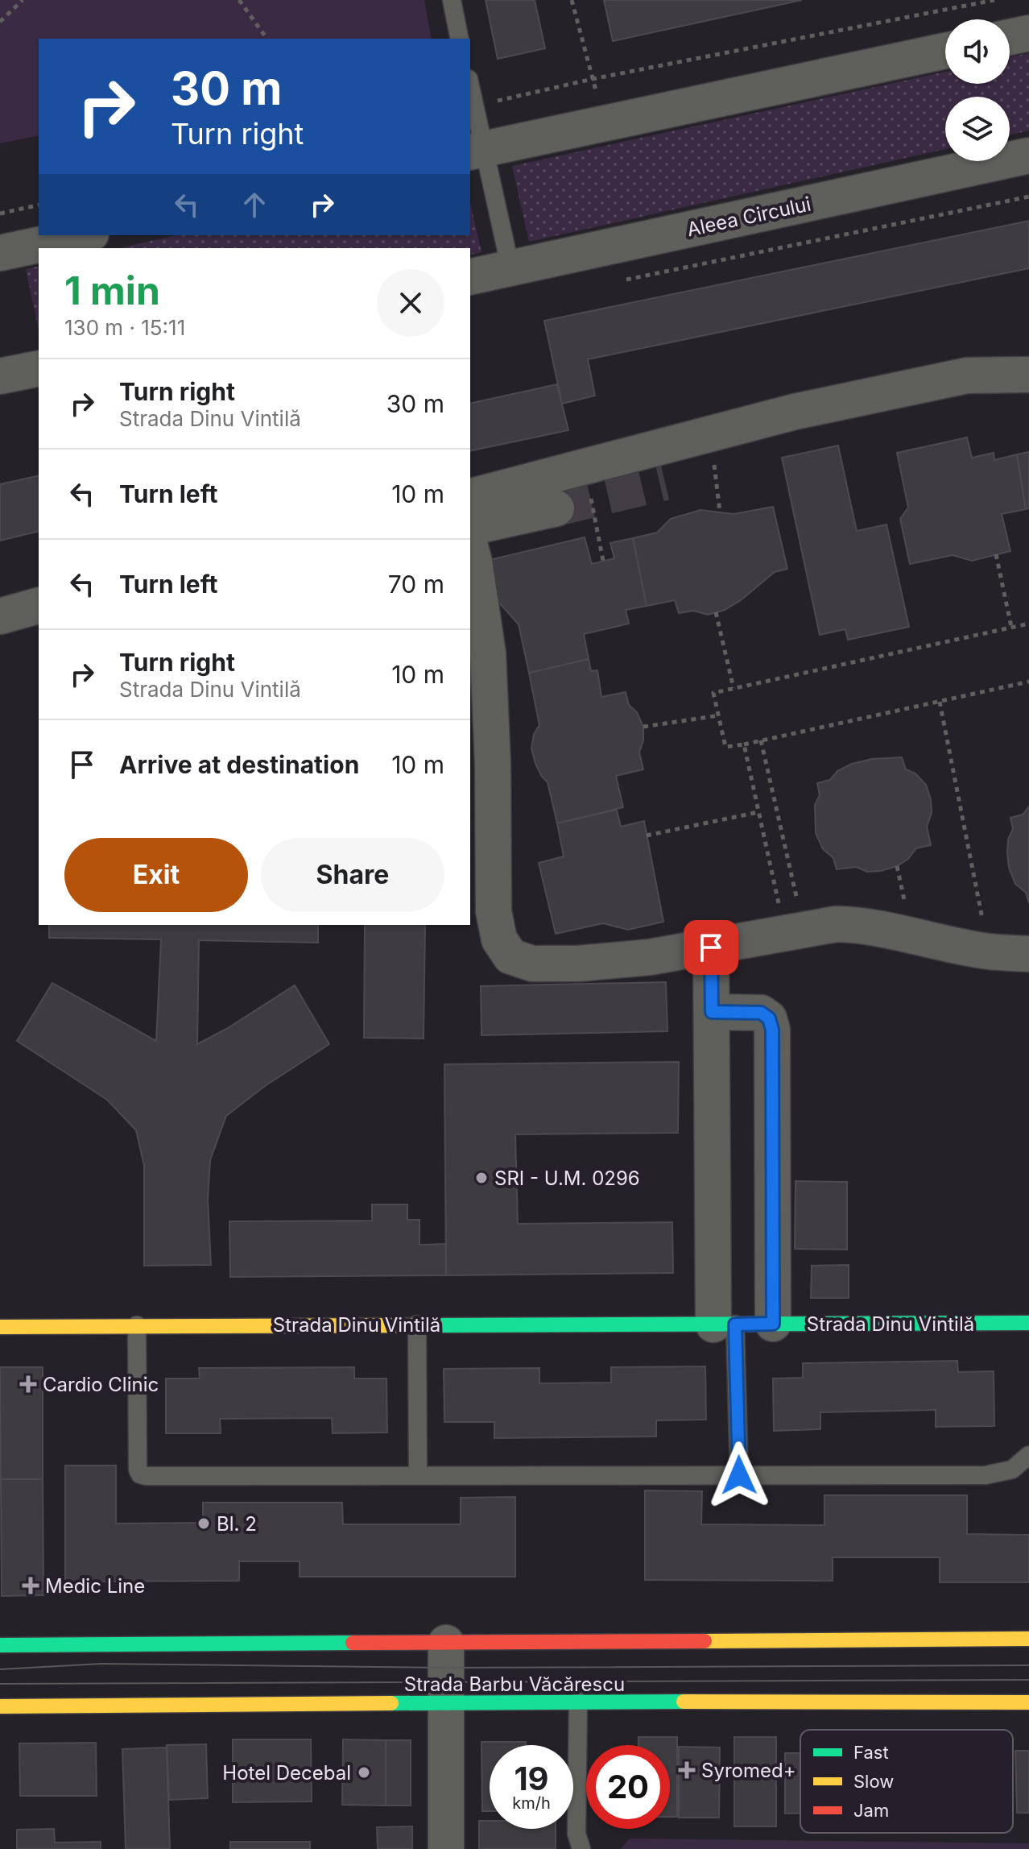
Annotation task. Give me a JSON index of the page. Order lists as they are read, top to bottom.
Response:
{
  "streets": {
    "main road": ["Strada Dinu Vintilă", "Strada Barbu Văcărescu"],
    "street": ["Aleea Circului"]
  },
  "places": {
    "other": ["SRI - U.M. 0296", "Bl. 2", "Hotel Decebal"],
    "health": ["Cardio Clinic", "Medic Line", "Syromed+"]
  },
  "legend": ["Fast", "Slow", "Jam"],
  "page": {
    "turn": ["30 m", "Turn right"],
    "heading": ["1 min", "130 m · 15:11"],
    "list": [
      {
        "name": "Turn right",
        "note": "Strada Dinu Vintilă",
        "value": "30 m"
      },
      {
        "name": "Turn left",
        "value": "10 m"
      },
      {
        "name": "Turn left",
        "value": "70 m"
      },
      {
        "name": "Turn right",
        "note": "Strada Dinu Vintilă",
        "value": "10 m"
      },
      {
        "name": "Arrive at destination",
        "value": "10 m"
      }
    ],
    "buttons": ["Exit", "Share"],
    "speed": "19 km/h",
    "limit": "20"
  }
}
